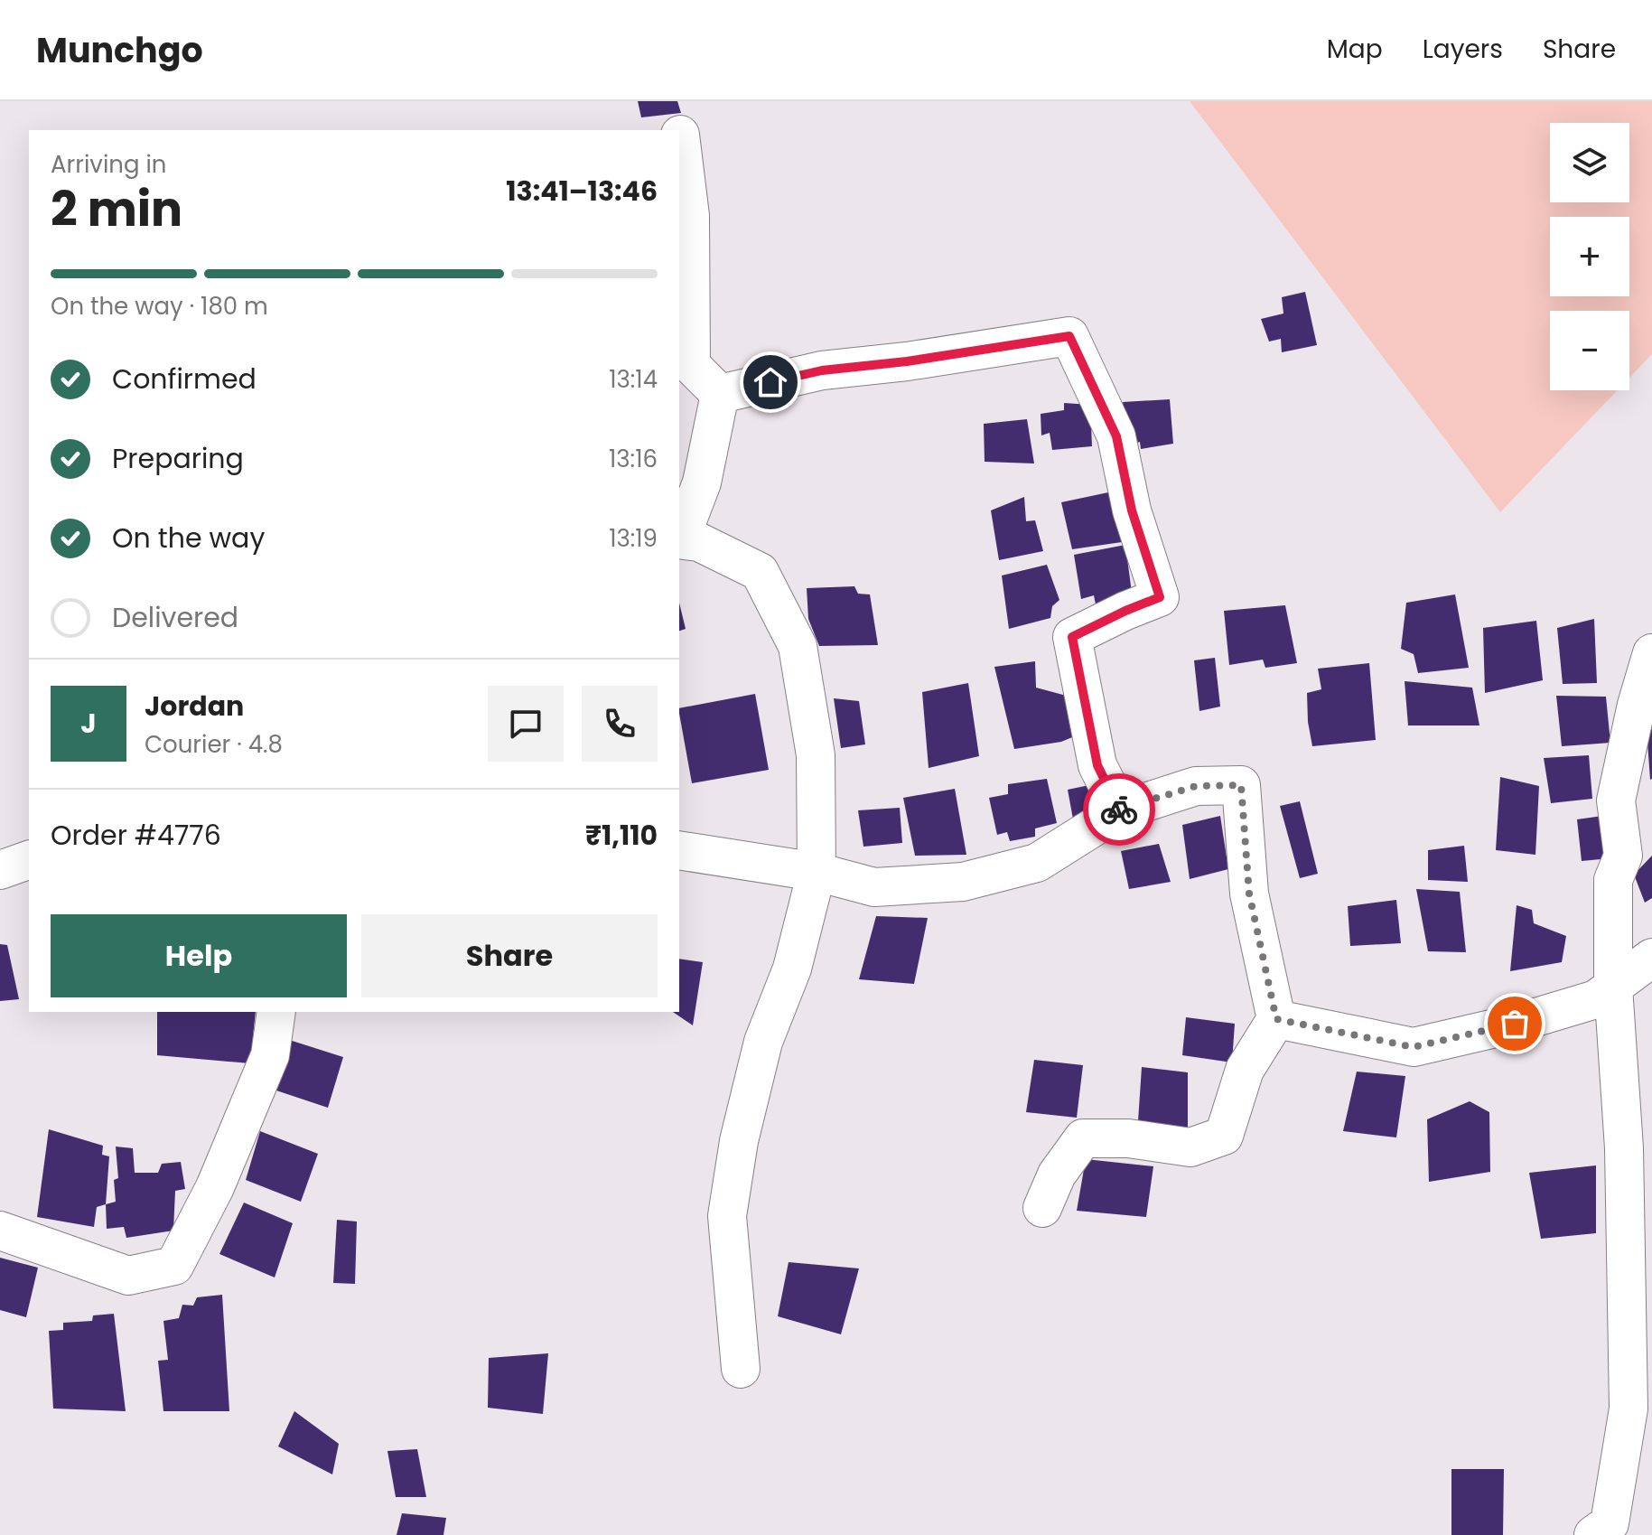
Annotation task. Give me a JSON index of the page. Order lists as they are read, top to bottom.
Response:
{
  "page": {
    "header": "Munchgo",
    "nav": ["Map", "Layers", "Share"],
    "map_buttons": ["+", "−"],
    "heading": ["2 min", "Arriving in", "13:41–13:46"],
    "panel": [
      "Jordan",
      "Courier · 4.8",
      "Order #4776",
      "₹1,110"
    ],
    "bar": "On the way · 180 m",
    "list": [
      ["Confirmed", "13:14"],
      ["Preparing", "13:16"],
      ["On the way", "13:19"],
      "Delivered"
    ],
    "round": "J",
    "buttons": ["Help", "Share"]
  }
}
